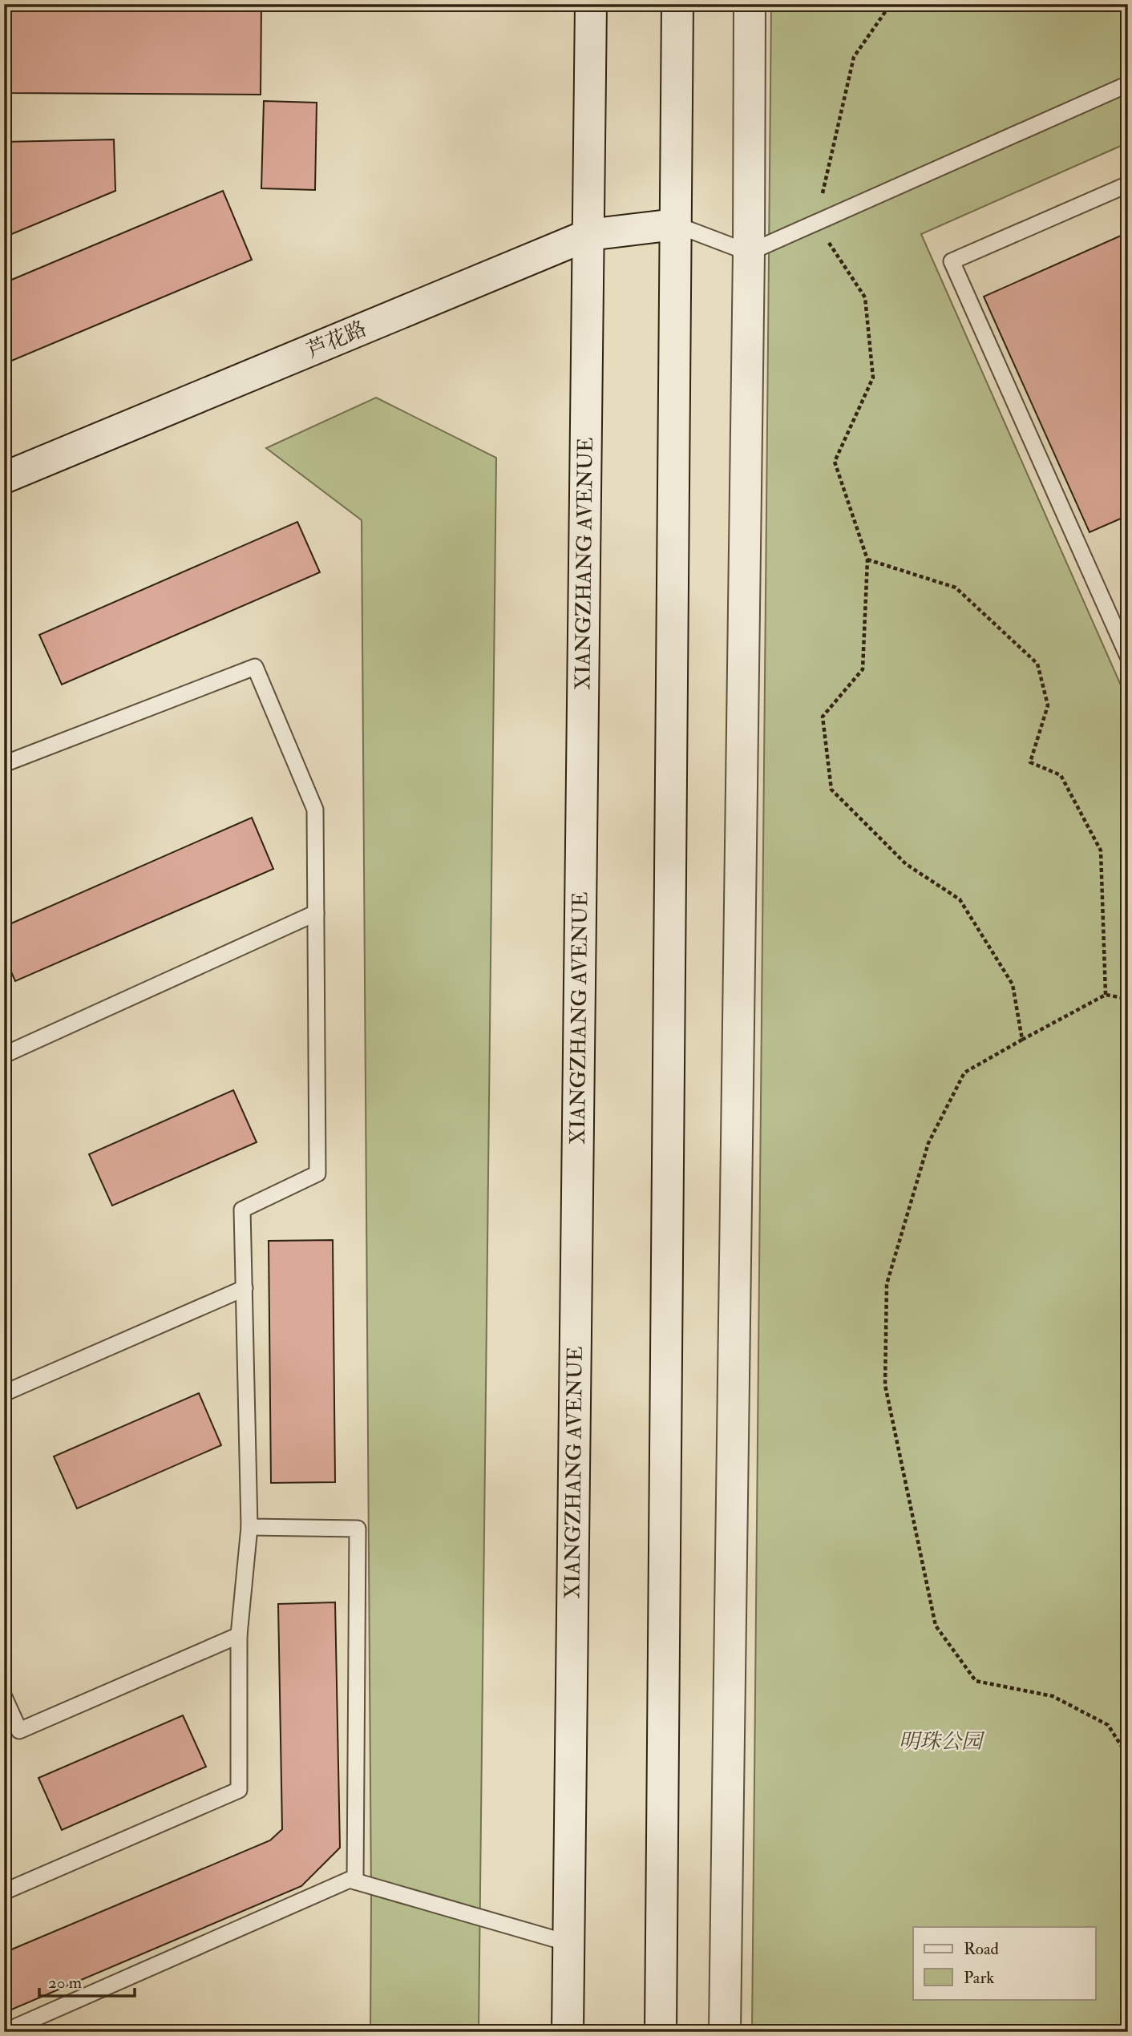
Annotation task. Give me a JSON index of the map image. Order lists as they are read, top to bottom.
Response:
{
  "streets": {
    "main road": ["芦花路", "XIANGZHANG AVENUE"]
  },
  "crossings": [
    ["芦花路", "XIANGZHANG AVENUE"]
  ],
  "parks": ["明珠公园"],
  "legend": ["Road", "Park"],
  "scale_bar": "20 m"
}
